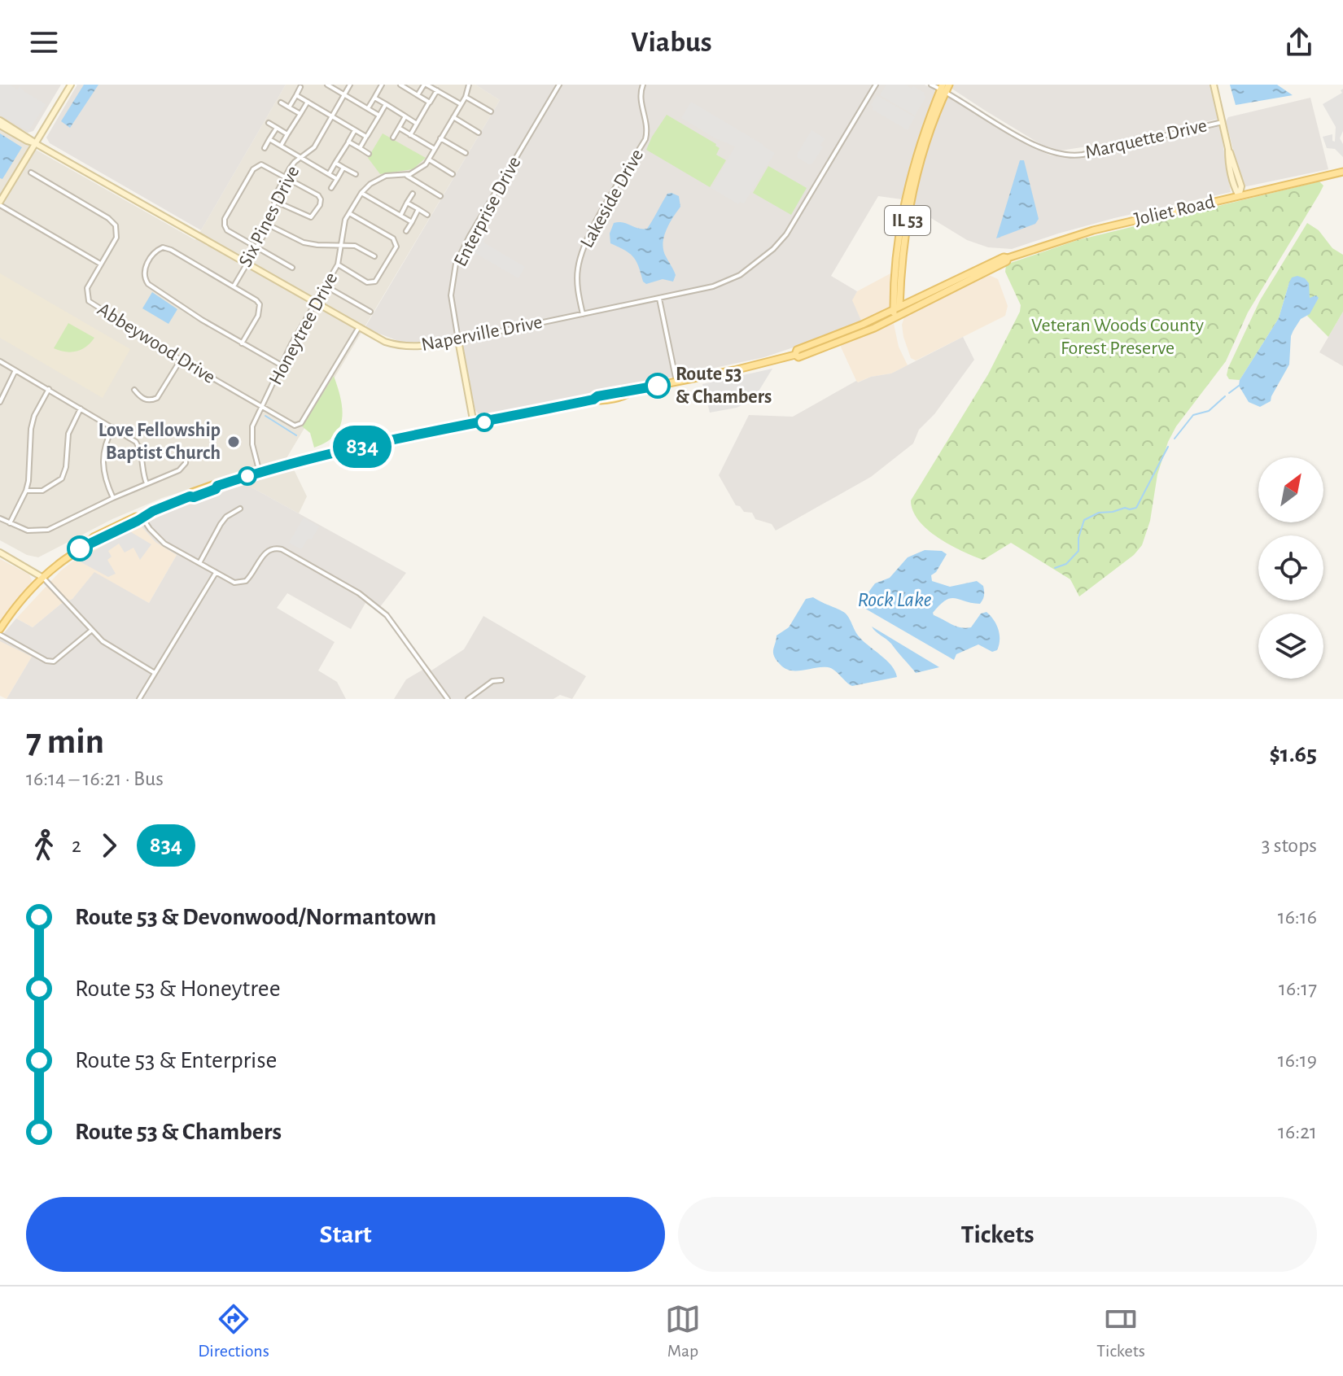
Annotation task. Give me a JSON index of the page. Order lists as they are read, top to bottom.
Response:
{
  "streets": {
    "main road": ["Joliet Road", "IL 53"],
    "street": [
      "Marquette Drive",
      "Lakeside Drive",
      "Enterprise Drive",
      "Six Pines Drive",
      "Honeytree Drive",
      "Naperville Drive",
      "Abbeywood Drive"
    ]
  },
  "crossings": [
    ["Marquette Drive", "IL 53"],
    ["Lakeside Drive", "Naperville Drive"],
    ["Joliet Road", "Enterprise Drive"],
    ["Joliet Road", "IL 53"],
    ["Joliet Road", "Honeytree Drive"],
    ["Enterprise Drive", "Naperville Drive"],
    ["Six Pines Drive", "Naperville Drive"],
    ["Honeytree Drive", "Naperville Drive"],
    ["Honeytree Drive", "Abbeywood Drive"],
    ["Naperville Drive", "Abbeywood Drive"]
  ],
  "water": ["Rock Lake"],
  "parks": ["Veteran Woods County Forest Preserve"],
  "places": ["Route 53 & Chambers", "Love Fellowship Baptist Church"],
  "lines": ["bus line 834"],
  "north": "top right",
  "page": {
    "header": "Viabus",
    "on_map": "834",
    "heading": ["7 min", "16:14 – 16:21 · Bus", "$1.65"],
    "legs": ["2", "834", "3 stops"],
    "list": [
      {
        "name": "Route 53 & Devonwood/Normantown",
        "value": "16:16"
      },
      {
        "name": "Route 53 & Honeytree",
        "value": "16:17"
      },
      {
        "name": "Route 53 & Enterprise",
        "value": "16:19"
      },
      {
        "name": "Route 53 & Chambers",
        "value": "16:21"
      }
    ],
    "buttons": ["Start", "Tickets"],
    "tabs": ["Directions", "Map", "Tickets"]
  }
}
